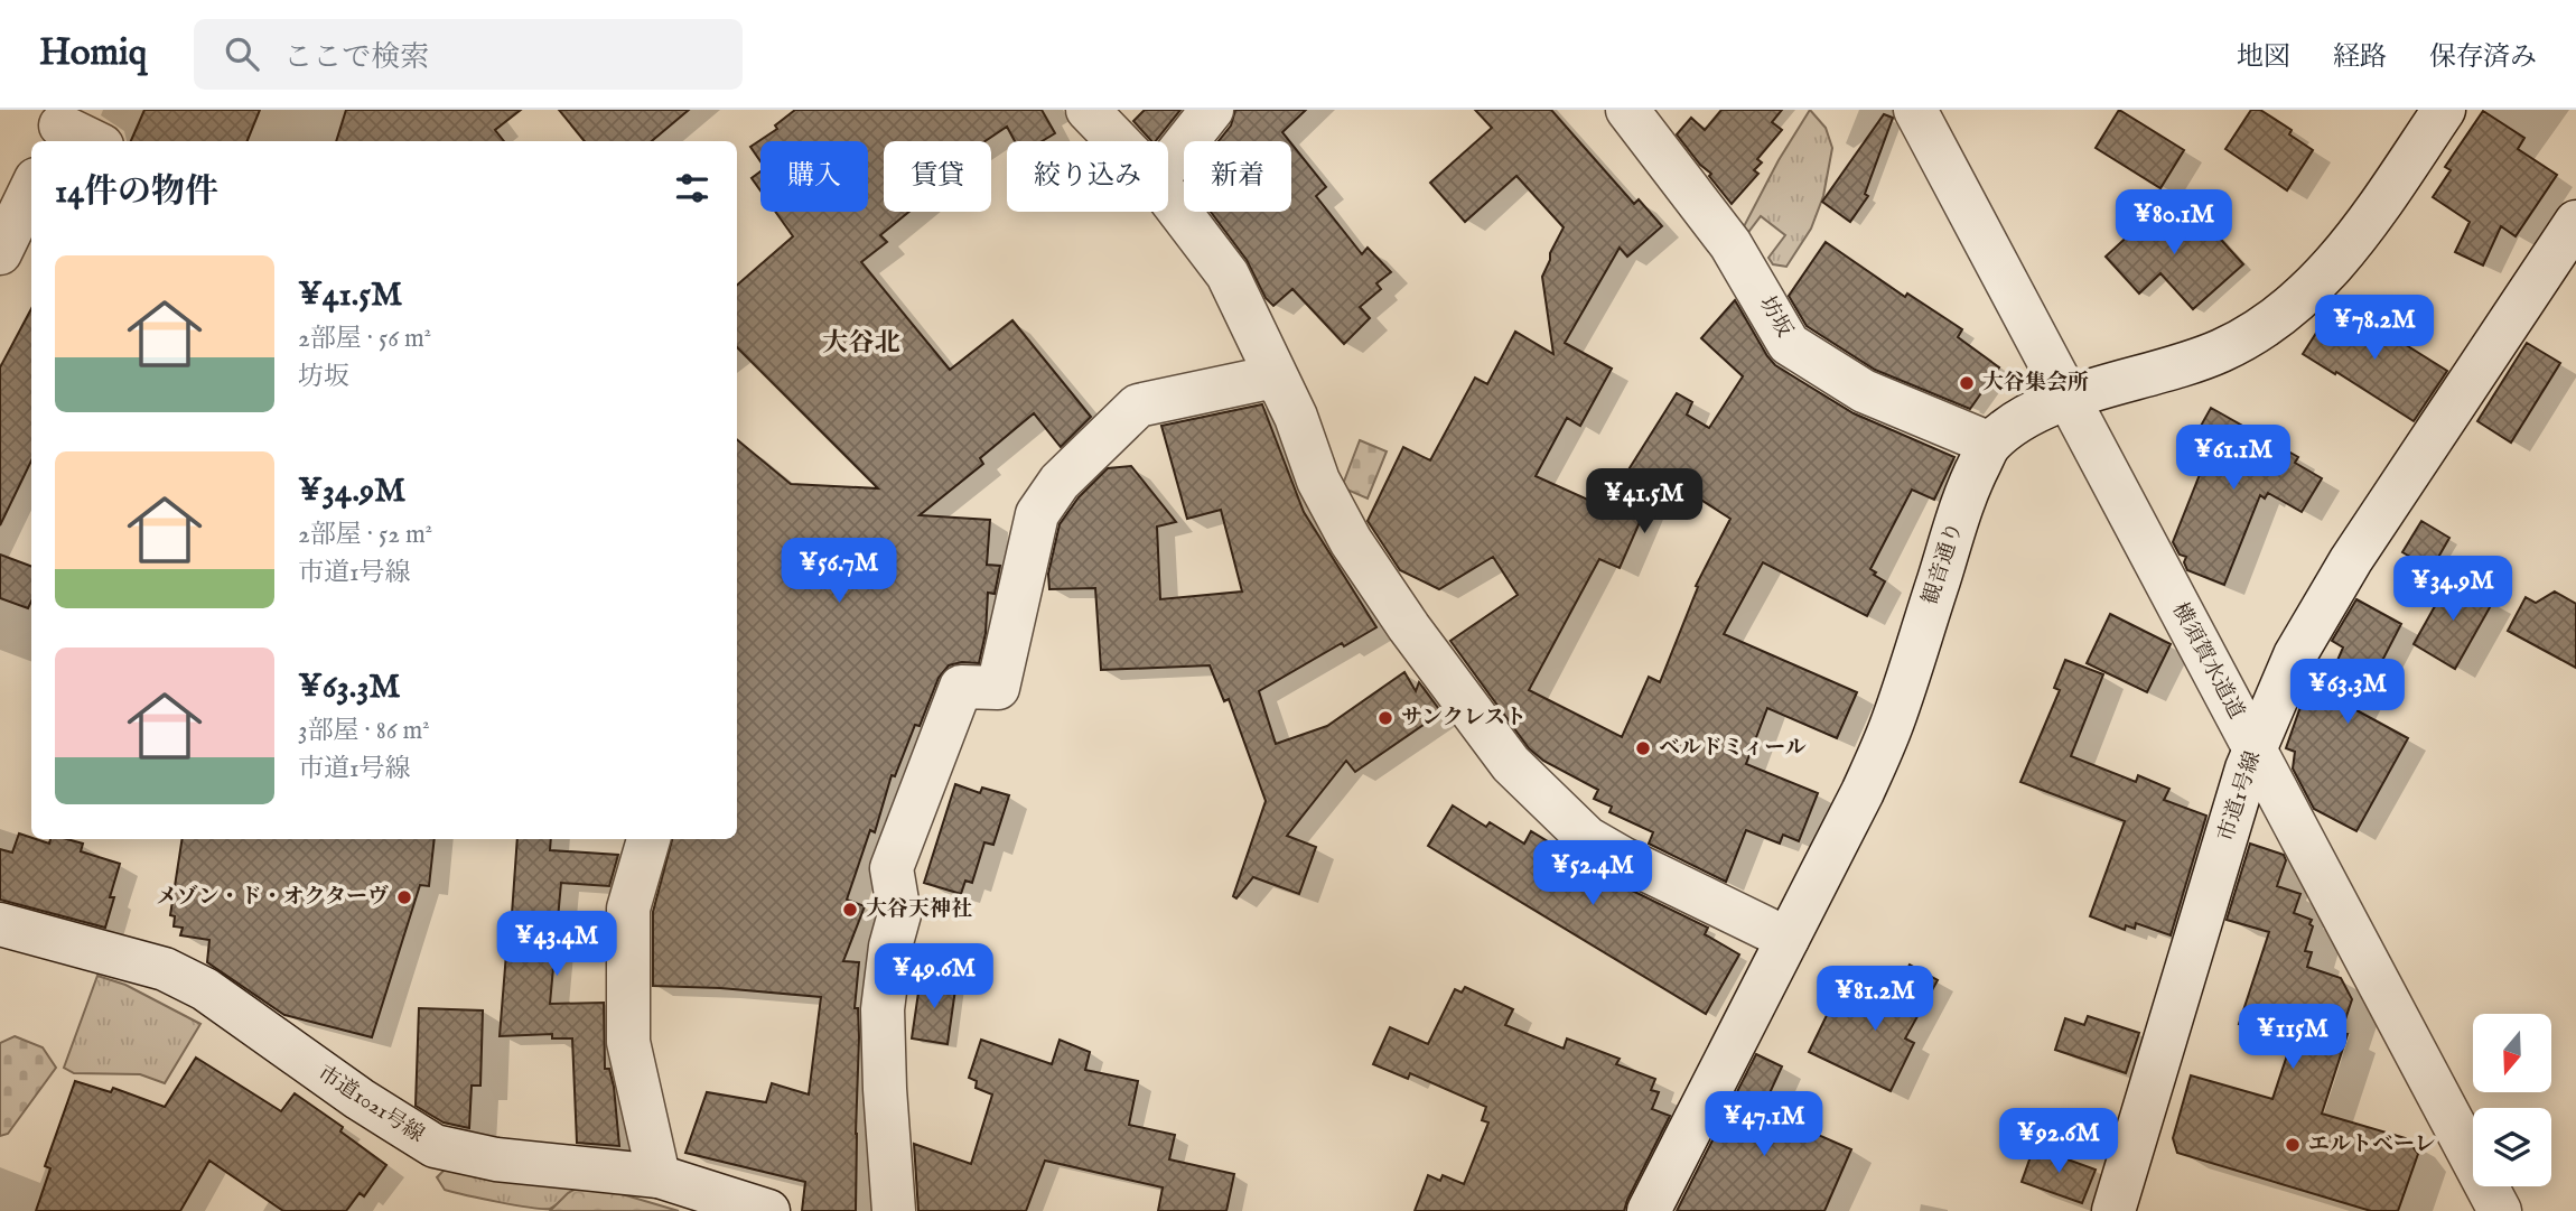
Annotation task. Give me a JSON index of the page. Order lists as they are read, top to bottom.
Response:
{
  "streets": {
    "street": [
      "坊坂",
      "観音通り",
      "横須賀水道道",
      "市道1号線",
      "市道1021号線"
    ]
  },
  "crossings": [
    ["坊坂", "観音通り"],
    ["観音通り", "横須賀水道道"],
    ["横須賀水道道", "市道1号線"]
  ],
  "districts": ["大谷北"],
  "places": [
    "大谷集会所",
    "サンクレスト",
    "ベルドミィール",
    "メゾン・ド・オクターヴ",
    "大谷天神社",
    "エルトベーレ"
  ],
  "north": "bottom",
  "page": {
    "header": "Homiq",
    "search": "ここで検索",
    "nav": ["地図", "経路", "保存済み"],
    "chip": [
      "購入",
      "賃貸",
      "絞り込み",
      "新着"
    ],
    "heading": "14件の物件",
    "price": [
      "¥80.1M",
      "¥78.2M",
      "¥61.1M",
      "¥41.5M",
      "¥56.7M",
      "¥34.9M",
      "¥63.3M",
      "¥52.4M",
      "¥43.4M",
      "¥49.6M",
      "¥81.2M",
      "¥115M",
      "¥47.1M",
      "¥92.6M"
    ],
    "list": [
      {
        "name": "¥41.5M",
        "note": "2部屋 · 56 m² · 坊坂"
      },
      {
        "name": "¥34.9M",
        "note": "2部屋 · 52 m² · 市道1号線"
      },
      {
        "name": "¥63.3M",
        "note": "3部屋 · 86 m² · 市道1号線"
      }
    ]
  }
}
